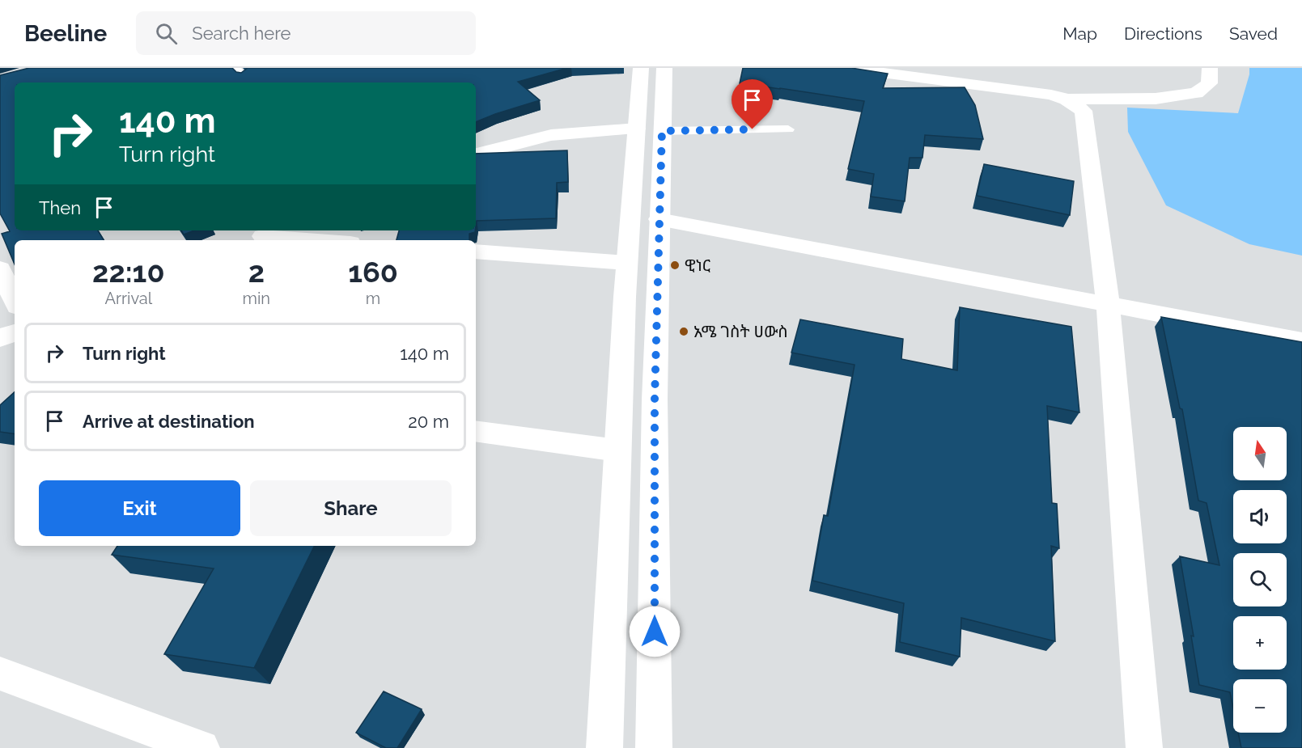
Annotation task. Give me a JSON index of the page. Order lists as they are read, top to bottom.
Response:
{
  "places": ["ዊነር", "አሜ ገስት ሀውስ"],
  "north": "top",
  "page": {
    "header": "Beeline",
    "search": "Search here",
    "nav": ["Map", "Directions", "Saved"],
    "turn": ["140 m", "Turn right"],
    "then": "Then",
    "eta": [
      "22:10",
      "Arrival",
      "2",
      "min",
      "160",
      "m"
    ],
    "list": [
      {
        "name": "Turn right",
        "value": "140 m"
      },
      {
        "name": "Arrive at destination",
        "value": "20 m"
      }
    ],
    "map_buttons": ["+", "−"],
    "buttons": ["Exit", "Share"]
  }
}
